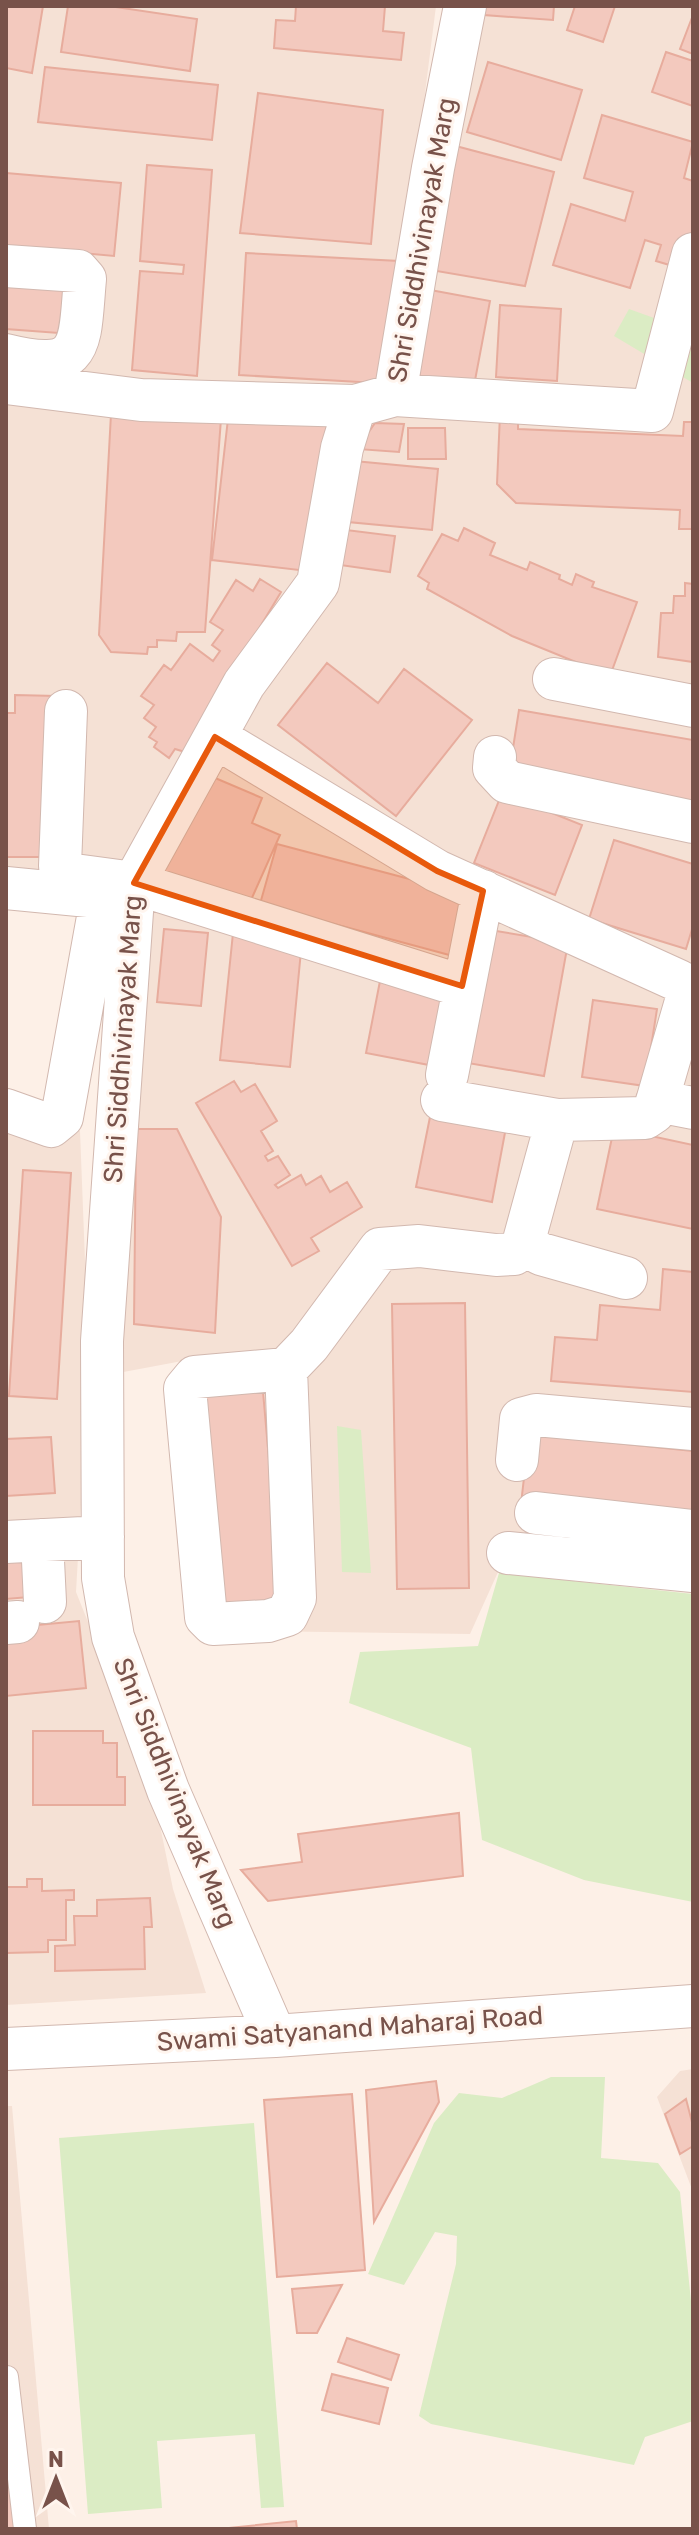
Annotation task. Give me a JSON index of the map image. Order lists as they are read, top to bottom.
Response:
{
  "streets": {
    "street": ["Shri Siddhivinayak Marg", "Swami Satyanand Maharaj Road"]
  },
  "crossings": [
    ["Shri Siddhivinayak Marg", "Swami Satyanand Maharaj Road"]
  ],
  "north": "top"
}
